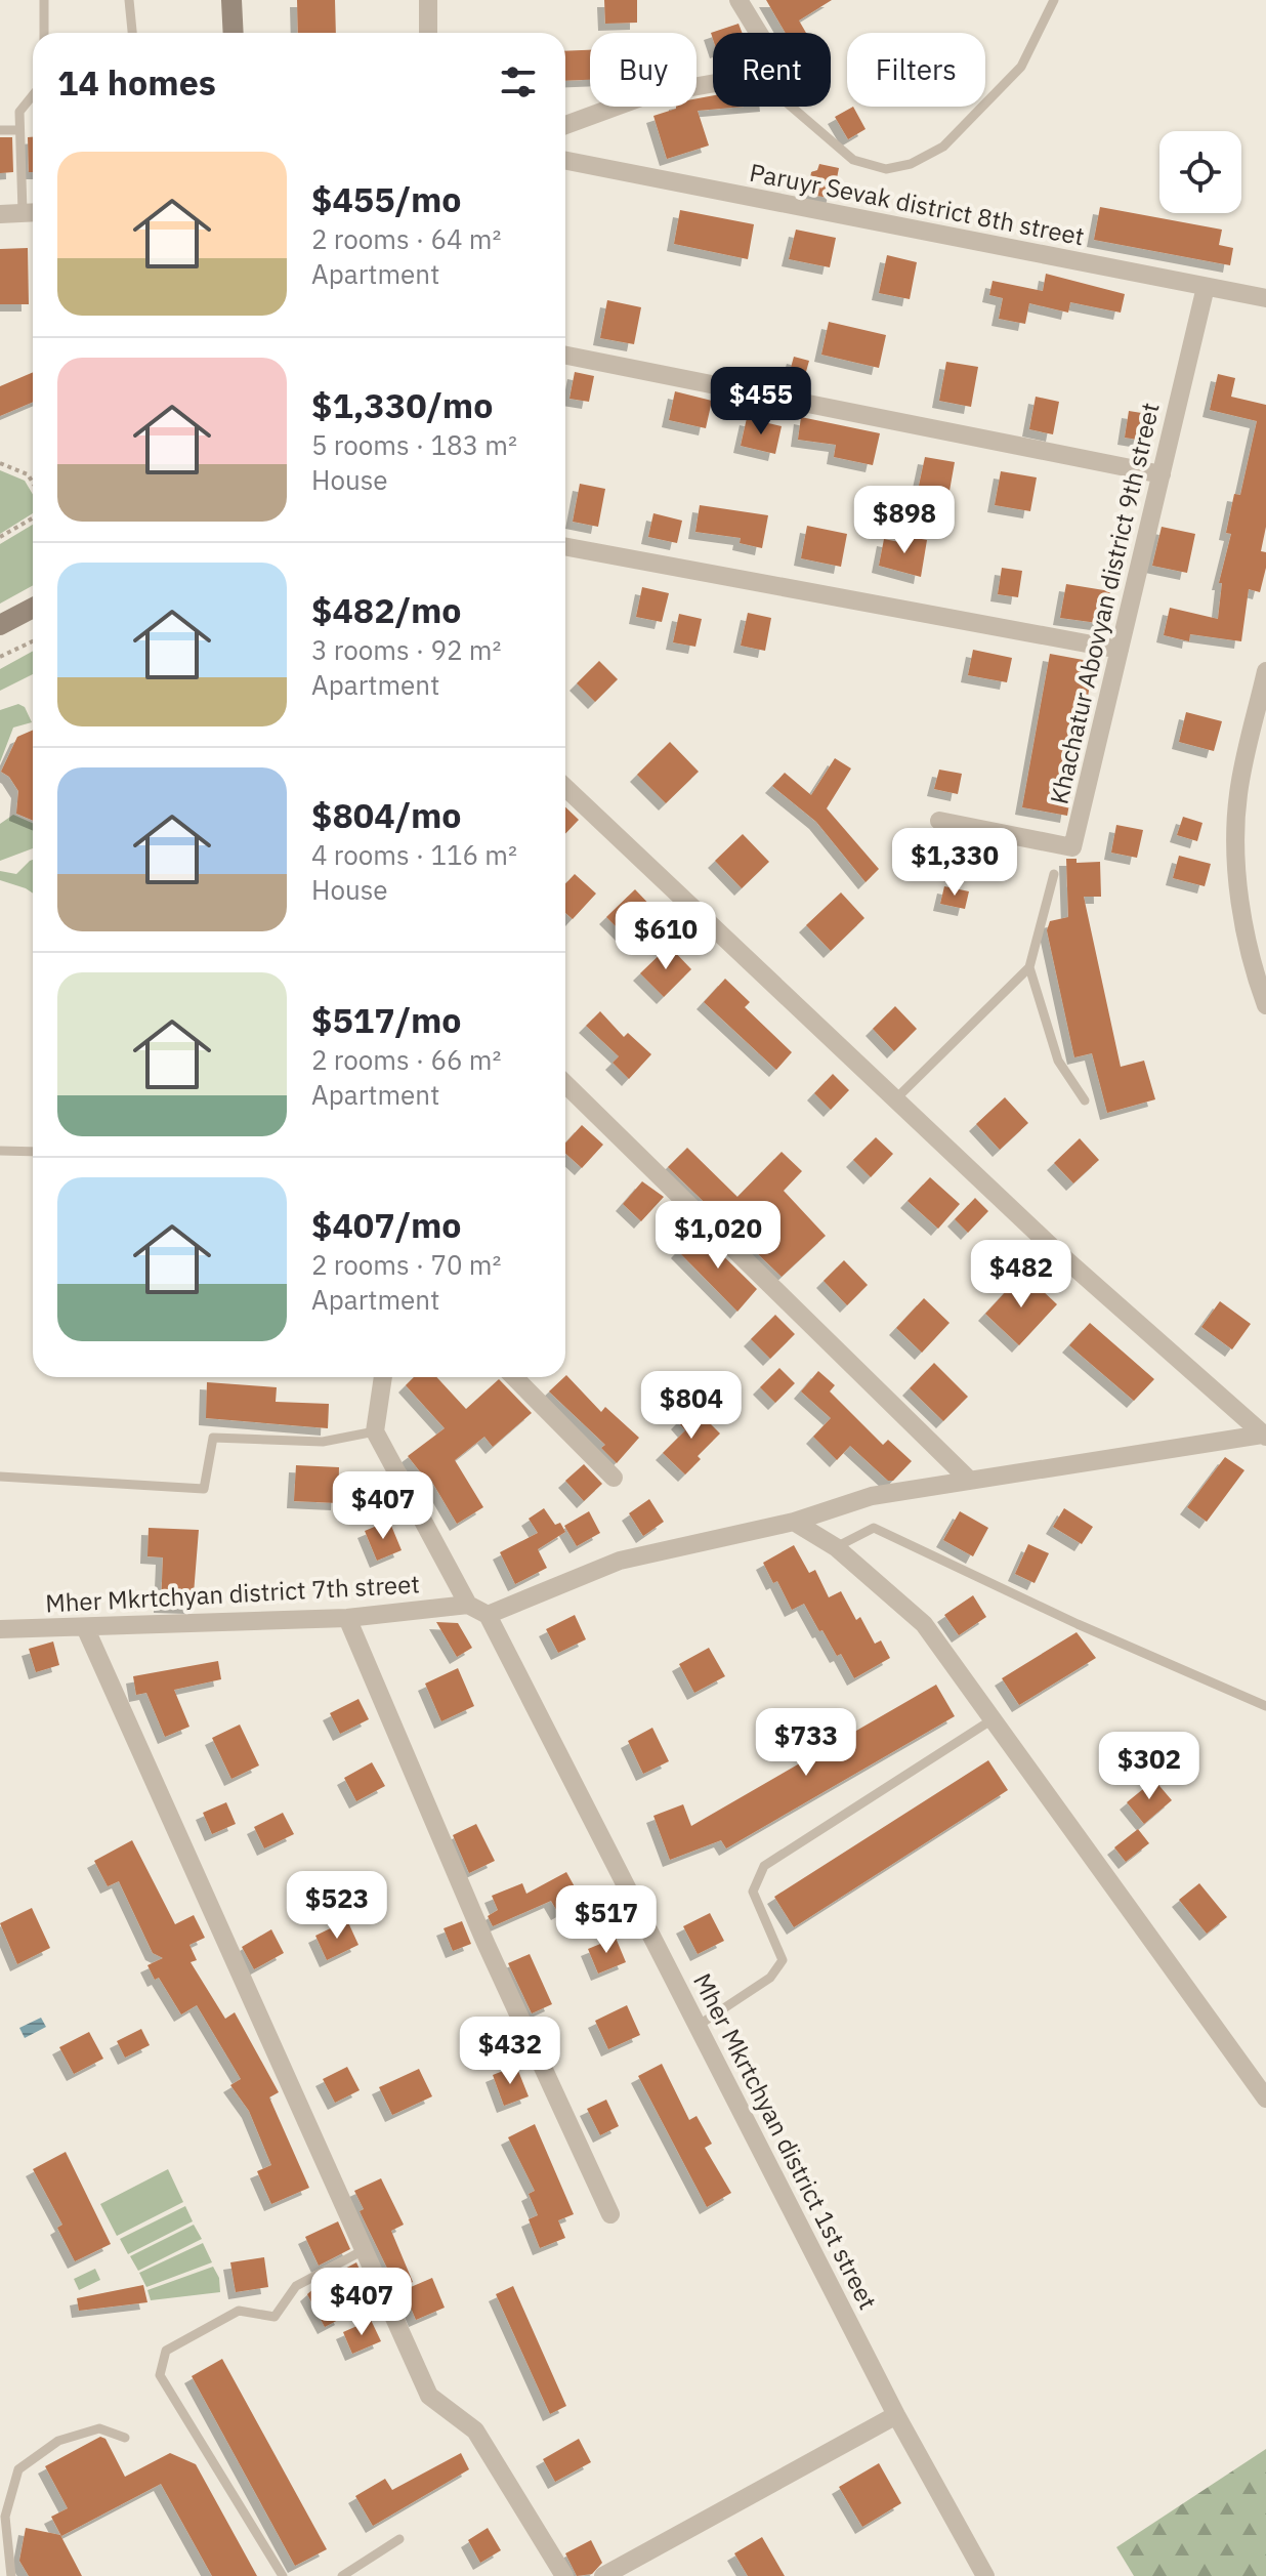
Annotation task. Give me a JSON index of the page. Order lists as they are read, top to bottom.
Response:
{
  "streets": {
    "street": [
      "Paruyr Sevak district 8th street",
      "Khachatur Abovyan district 9th street",
      "Mher Mkrtchyan district 7th street",
      "Mher Mkrtchyan district 1st street"
    ]
  },
  "crossings": [
    ["Paruyr Sevak district 8th street", "Khachatur Abovyan district 9th street"]
  ],
  "page": {
    "chip": ["Buy", "Rent", "Filters"],
    "heading": "14 homes",
    "list": [
      {
        "name": "$455/mo",
        "note": "2 rooms · 64 m² · Apartment"
      },
      {
        "name": "$1,330/mo",
        "note": "5 rooms · 183 m² · House"
      },
      {
        "name": "$482/mo",
        "note": "3 rooms · 92 m² · Apartment"
      },
      {
        "name": "$804/mo",
        "note": "4 rooms · 116 m² · House"
      },
      {
        "name": "$517/mo",
        "note": "2 rooms · 66 m² · Apartment"
      },
      {
        "name": "$407/mo",
        "note": "2 rooms · 70 m² · Apartment"
      }
    ],
    "price": [
      "$455",
      "$898",
      "$1,330",
      "$610",
      "$1,020",
      "$482",
      "$804",
      "$407",
      "$733",
      "$302",
      "$523",
      "$517",
      "$432",
      "$407"
    ]
  }
}
